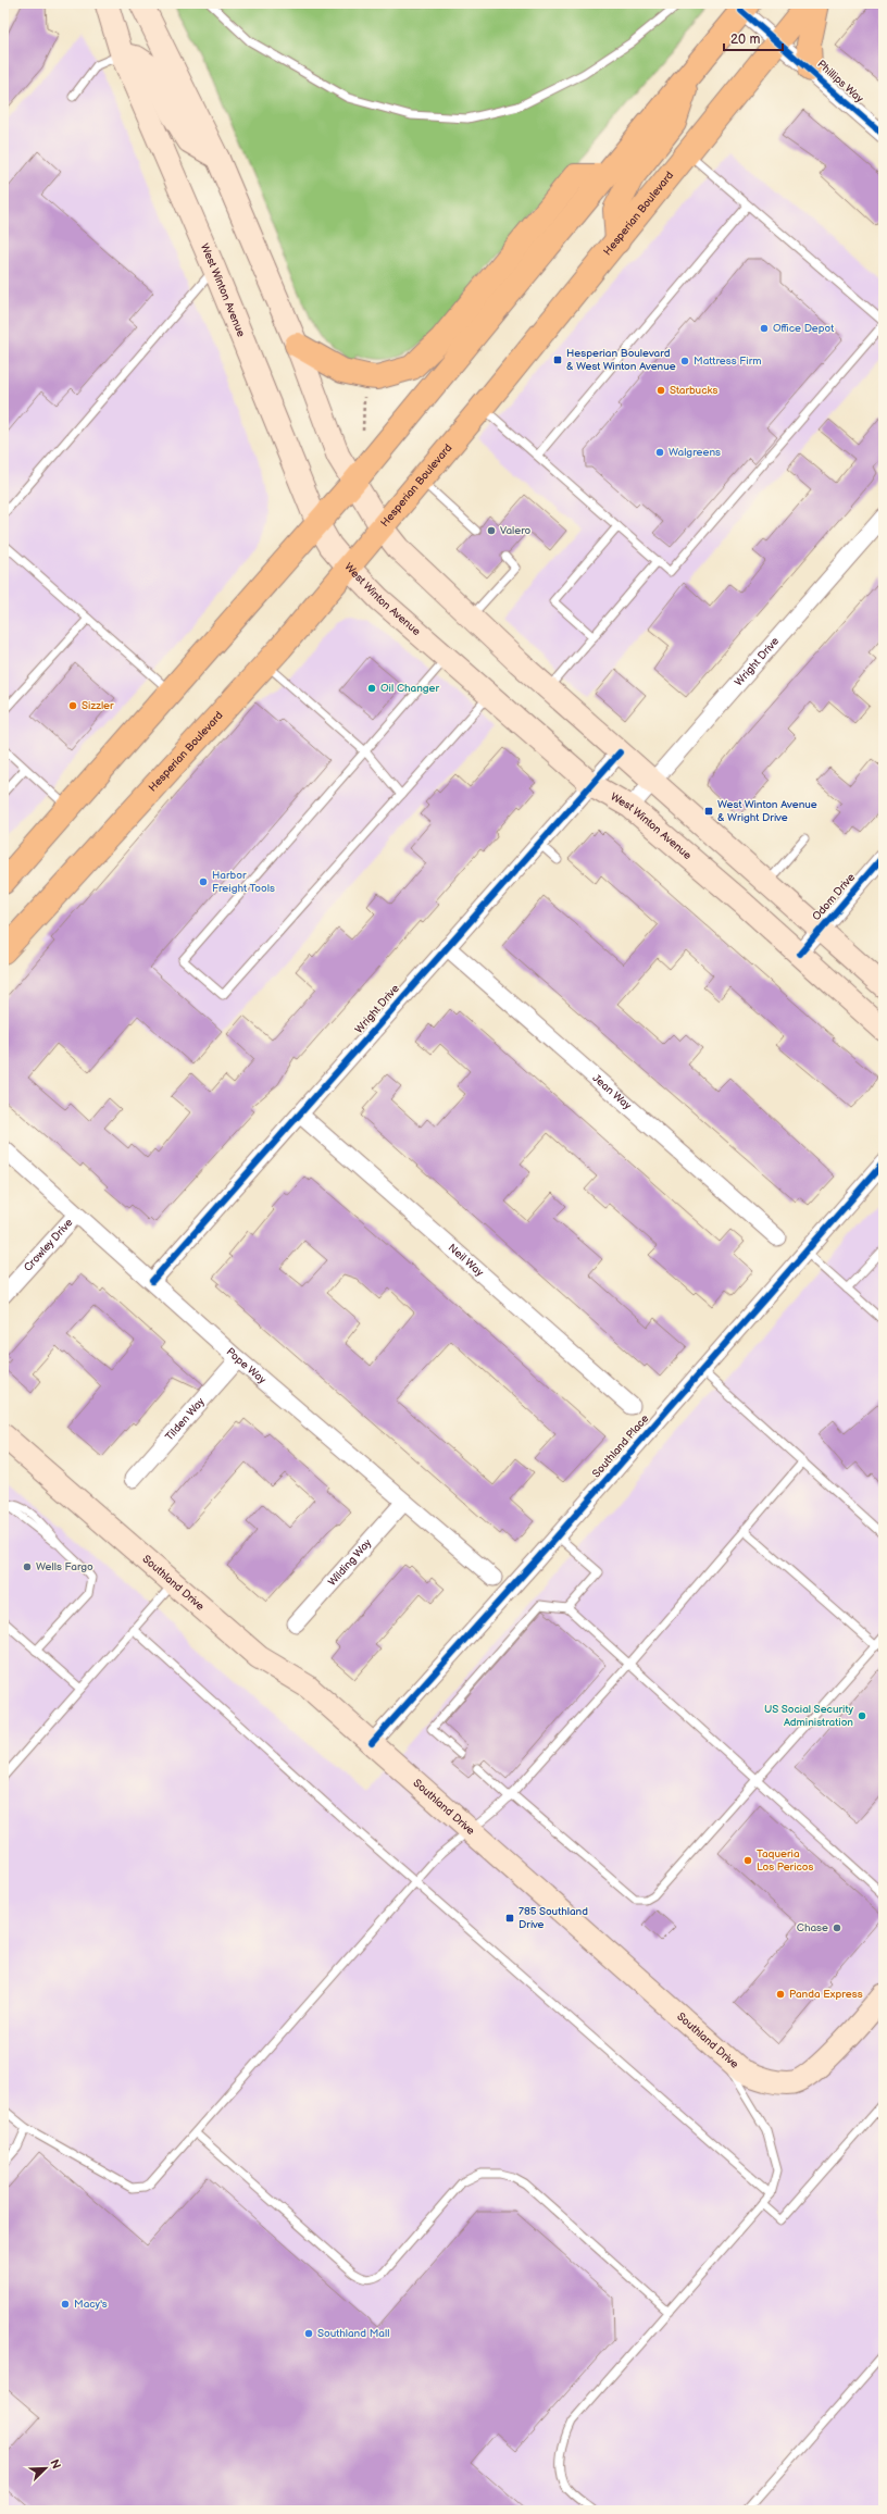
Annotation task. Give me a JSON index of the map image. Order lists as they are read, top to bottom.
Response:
{
  "streets": {
    "main road": ["Hesperian Boulevard", "West Winton Avenue", "Southland Drive"],
    "street": [
      "Phillips Way",
      "Wright Drive",
      "Odom Drive",
      "Jean Way",
      "Crowley Drive",
      "Neil Way",
      "Pope Way",
      "Tilden Way",
      "Southland Place",
      "Wilding Way"
    ]
  },
  "crossings": [
    ["Phillips Way", "Hesperian Boulevard"],
    ["Hesperian Boulevard", "West Winton Avenue"],
    ["West Winton Avenue", "Wright Drive"],
    ["West Winton Avenue", "Odom Drive"],
    ["Wright Drive", "Jean Way"],
    ["Wright Drive", "Neil Way"],
    ["Wright Drive", "Pope Way"],
    ["Crowley Drive", "Pope Way"],
    ["Pope Way", "Tilden Way"],
    ["Pope Way", "Wilding Way"],
    ["Southland Place", "Southland Drive"]
  ],
  "places": {
    "other": [
      "Office Depot",
      "Mattress Firm",
      "Starbucks",
      "Walgreens",
      "Valero",
      "Oil Changer",
      "Sizzler",
      "Harbor Freight Tools",
      "Wells Fargo",
      "US Social Security Administration",
      "Taqueria Los Pericos",
      "Chase",
      "Panda Express",
      "Macy's",
      "Southland Mall"
    ],
    "transit": ["Hesperian Boulevard & West Winton Avenue", "West Winton Avenue & Wright Drive", "785 Southland Drive"]
  },
  "scale_bar": "20 m",
  "north": "top right"
}
